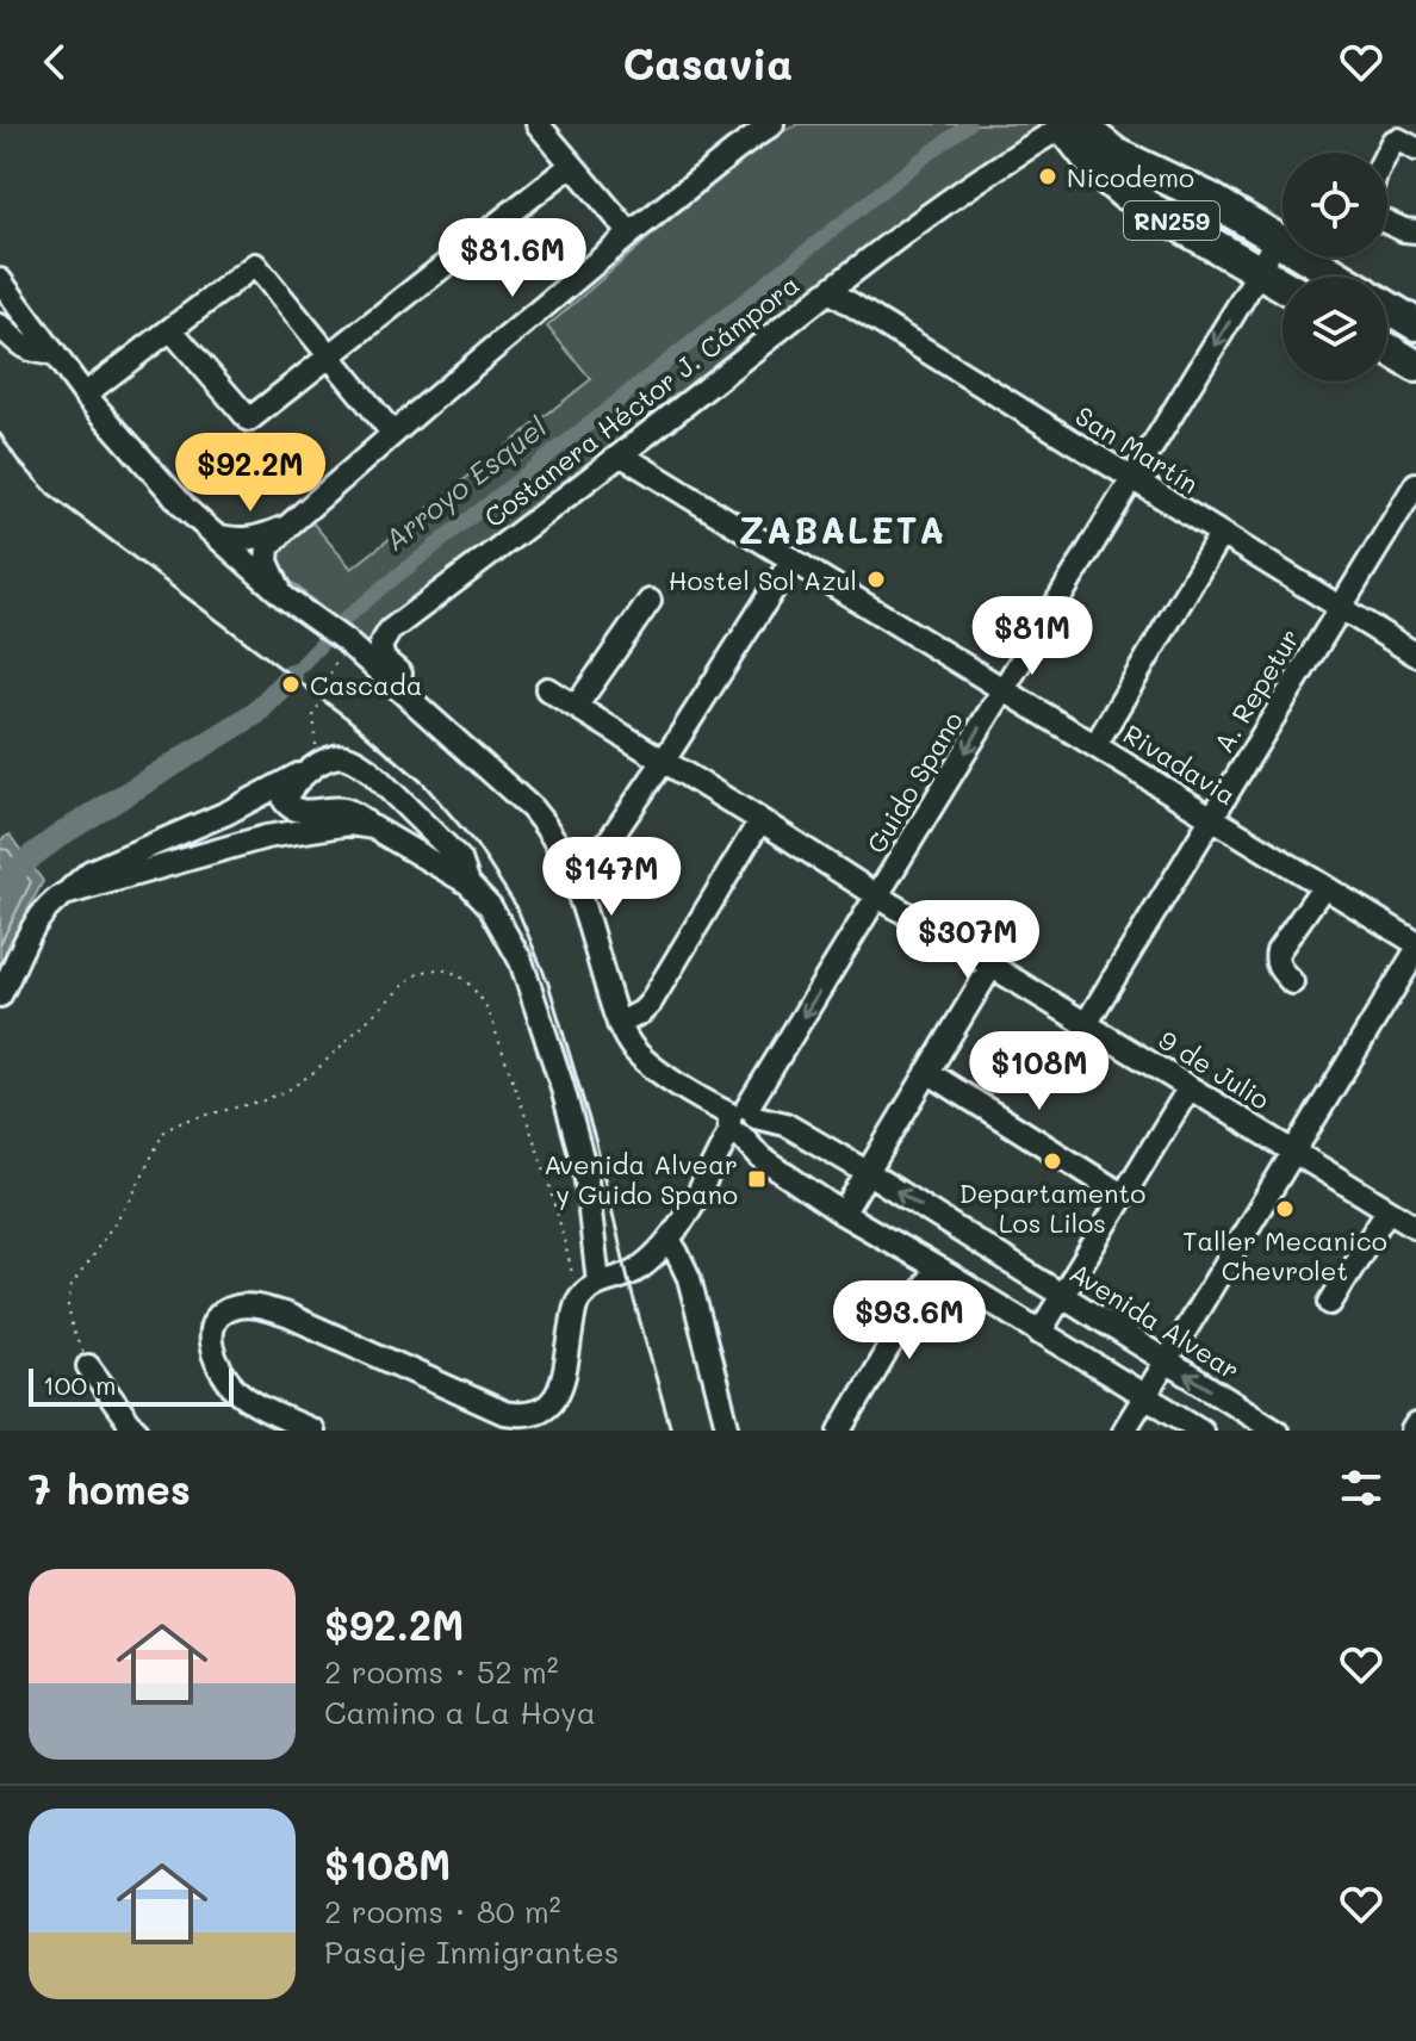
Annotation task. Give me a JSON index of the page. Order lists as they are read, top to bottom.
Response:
{
  "streets": {
    "highway": ["RN259"],
    "street": [
      "Costanera Héctor J. Cámpora",
      "San Martín",
      "A. Repetur",
      "Rivadavia",
      "Guido Spano",
      "9 de Julio",
      "Avenida Alvear"
    ]
  },
  "crossings": [
    ["RN259", "Costanera Héctor J. Cámpora"],
    ["RN259", "Guido Spano"],
    ["Costanera Héctor J. Cámpora", "San Martín"],
    ["Costanera Héctor J. Cámpora", "Rivadavia"],
    ["Costanera Héctor J. Cámpora", "Avenida Alvear"],
    ["San Martín", "A. Repetur"],
    ["San Martín", "Guido Spano"],
    ["A. Repetur", "Rivadavia"],
    ["A. Repetur", "9 de Julio"],
    ["Rivadavia", "Guido Spano"],
    ["Guido Spano", "9 de Julio"],
    ["Guido Spano", "Avenida Alvear"]
  ],
  "districts": ["ZABALETA"],
  "water": ["Arroyo Esquel"],
  "places": {
    "other": [
      "Nicodemo",
      "Hostel Sol Azul",
      "Cascada",
      "Departamento Los Lilos",
      "Taller Mecanico Chevrolet"
    ],
    "transit": ["Avenida Alvear y Guido Spano"]
  },
  "scale_bar": "100 m",
  "page": {
    "header": "Casavia",
    "price": [
      "$81.6M",
      "$92.2M",
      "$81M",
      "$147M",
      "$307M",
      "$108M",
      "$93.6M"
    ],
    "scale": "100 m",
    "heading": "7 homes",
    "list": [
      {
        "name": "$92.2M",
        "note": "2 rooms · 52 m² · Camino a La Hoya"
      },
      {
        "name": "$108M",
        "note": "2 rooms · 80 m² · Pasaje Inmigrantes"
      }
    ]
  }
}
